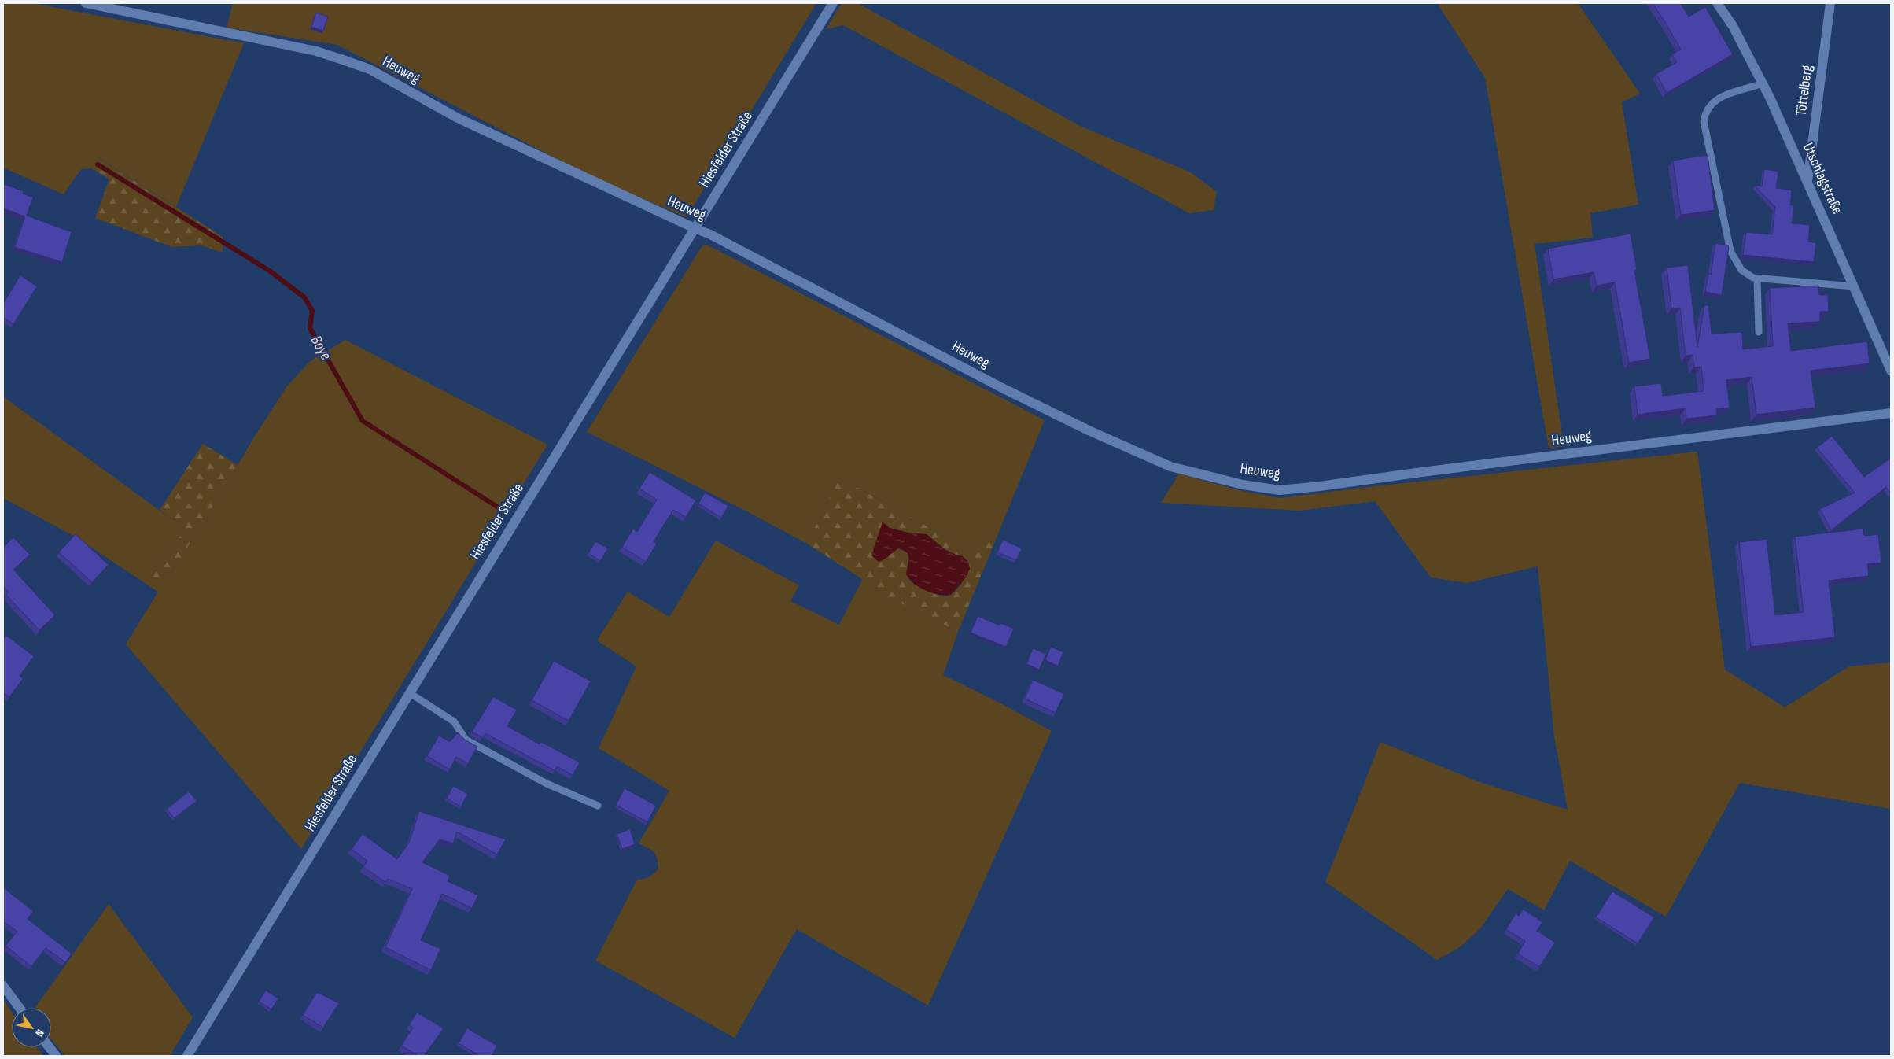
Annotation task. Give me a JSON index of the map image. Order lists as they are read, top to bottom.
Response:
{
  "streets": {
    "street": [
      "Heuweg",
      "Töttelberg",
      "Hiesfelder Straße",
      "Utschlagstraße"
    ]
  },
  "crossings": [
    ["Heuweg", "Hiesfelder Straße"],
    ["Töttelberg", "Utschlagstraße"]
  ],
  "water": ["Boye"],
  "north": "bottom right"
}
